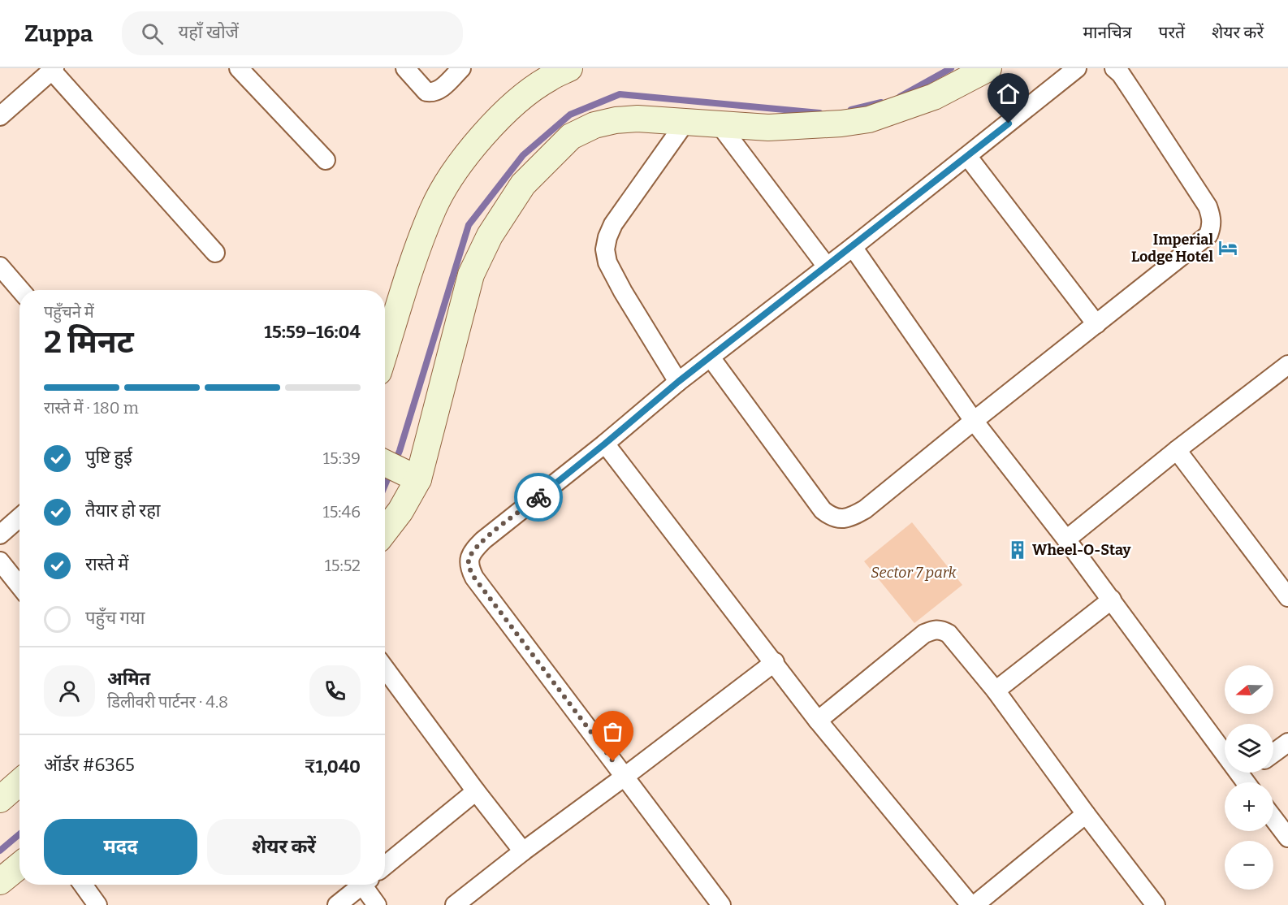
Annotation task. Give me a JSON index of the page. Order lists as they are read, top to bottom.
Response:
{
  "parks": ["Sector 7 park"],
  "places": {
    "hotel": ["Imperial Lodge Hotel"],
    "building": ["Wheel-O-Stay"]
  },
  "north": "left",
  "page": {
    "header": "Zuppa",
    "search": "यहाँ खोजें",
    "nav": ["मानचित्र", "परतें", "शेयर करें"],
    "heading": ["2 मिनट", "पहुँचने में", "15:59–16:04"],
    "panel": [
      "अमित",
      "डिलीवरी पार्टनर · 4.8",
      "ऑर्डर #6365",
      "₹1,040"
    ],
    "bar": "रास्ते में · 180 m",
    "list": [
      ["पुष्टि हुई", "15:39"],
      ["तैयार हो रहा", "15:46"],
      ["रास्ते में", "15:52"],
      "पहुँच गया"
    ],
    "map_buttons": ["+", "−"],
    "buttons": ["मदद", "शेयर करें"]
  }
}
